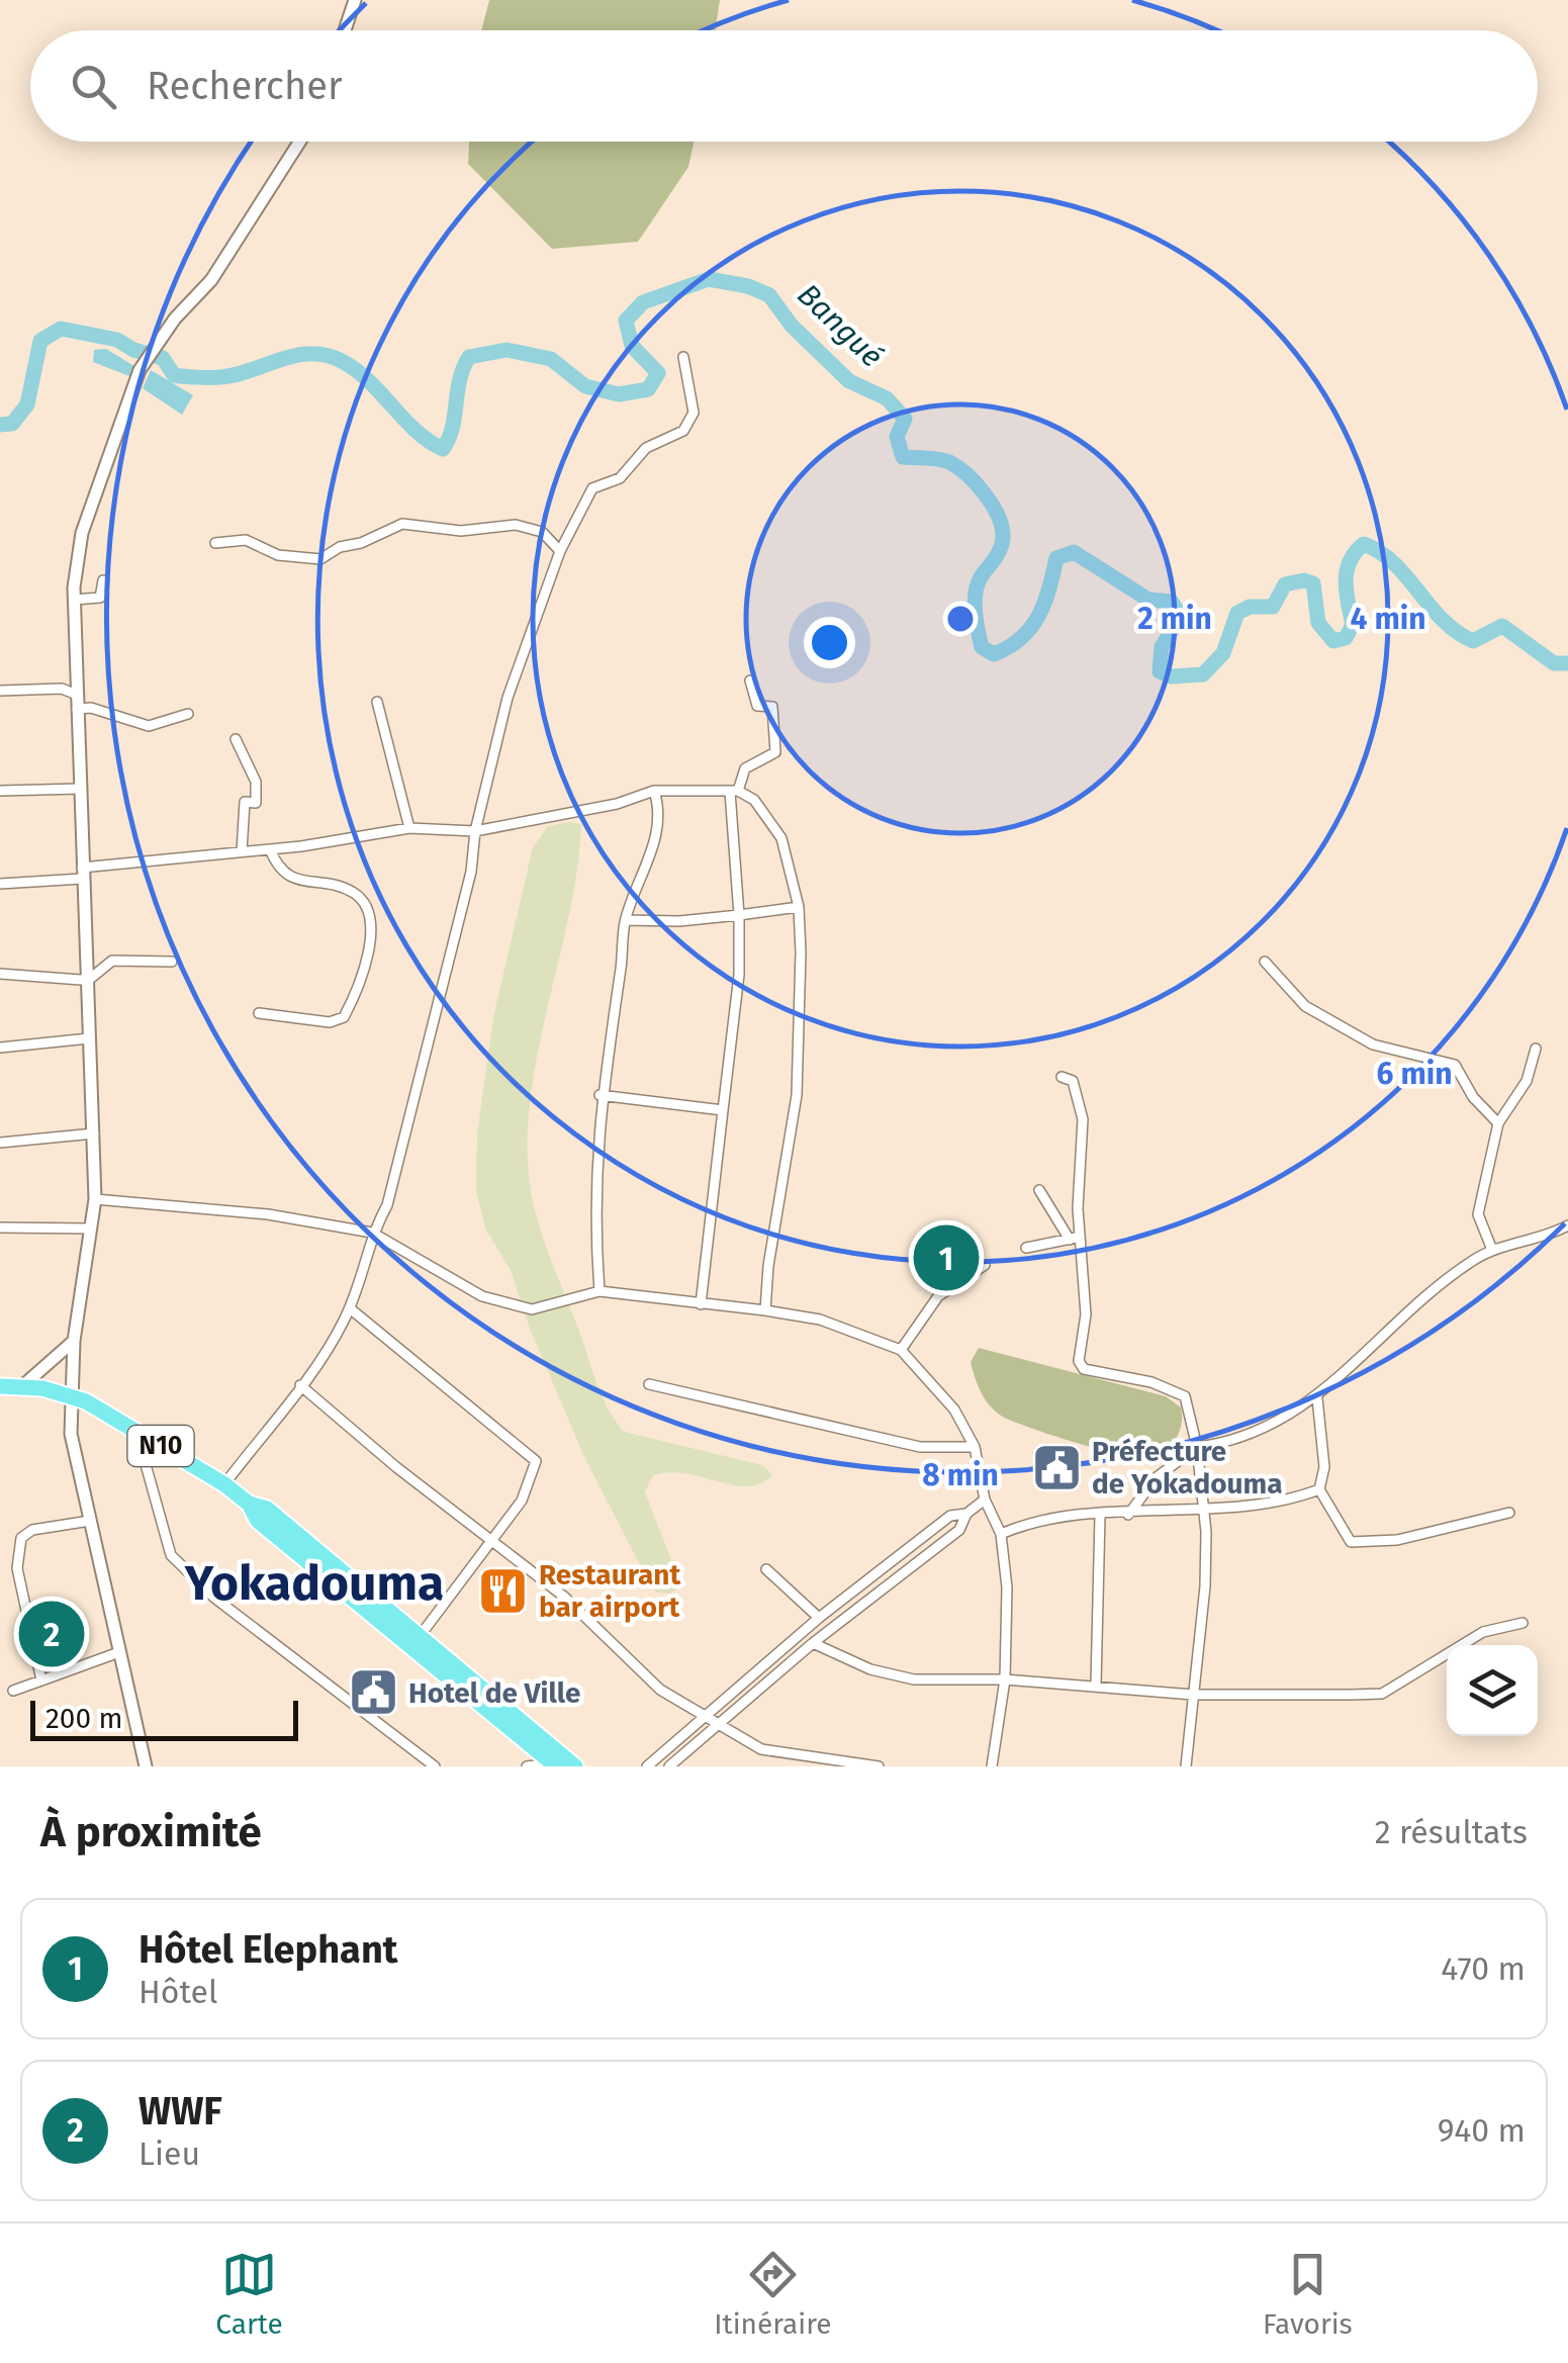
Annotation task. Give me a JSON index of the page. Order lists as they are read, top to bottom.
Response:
{
  "streets": {
    "highway": ["N10"]
  },
  "districts": ["Yokadouma"],
  "water": ["Bangué"],
  "places": {
    "public building": ["Préfecture de Yokadouma", "Hotel de Ville"],
    "restaurant": ["Restaurant bar airport"]
  },
  "scale_bar": "200 m",
  "page": {
    "search": "Rechercher",
    "pins": ["1", "2"],
    "scale": "200 m",
    "heading": ["À proximité", "2 résultats"],
    "list": [
      {
        "mark": "1",
        "name": "Hôtel Elephant",
        "note": "Hôtel",
        "value": "470 m"
      },
      {
        "mark": "2",
        "name": "WWF",
        "note": "Lieu",
        "value": "940 m"
      }
    ],
    "nav": ["Carte", "Itinéraire", "Favoris"]
  },
  "rings": [
    "2 min",
    "4 min",
    "6 min",
    "8 min"
  ]
}
